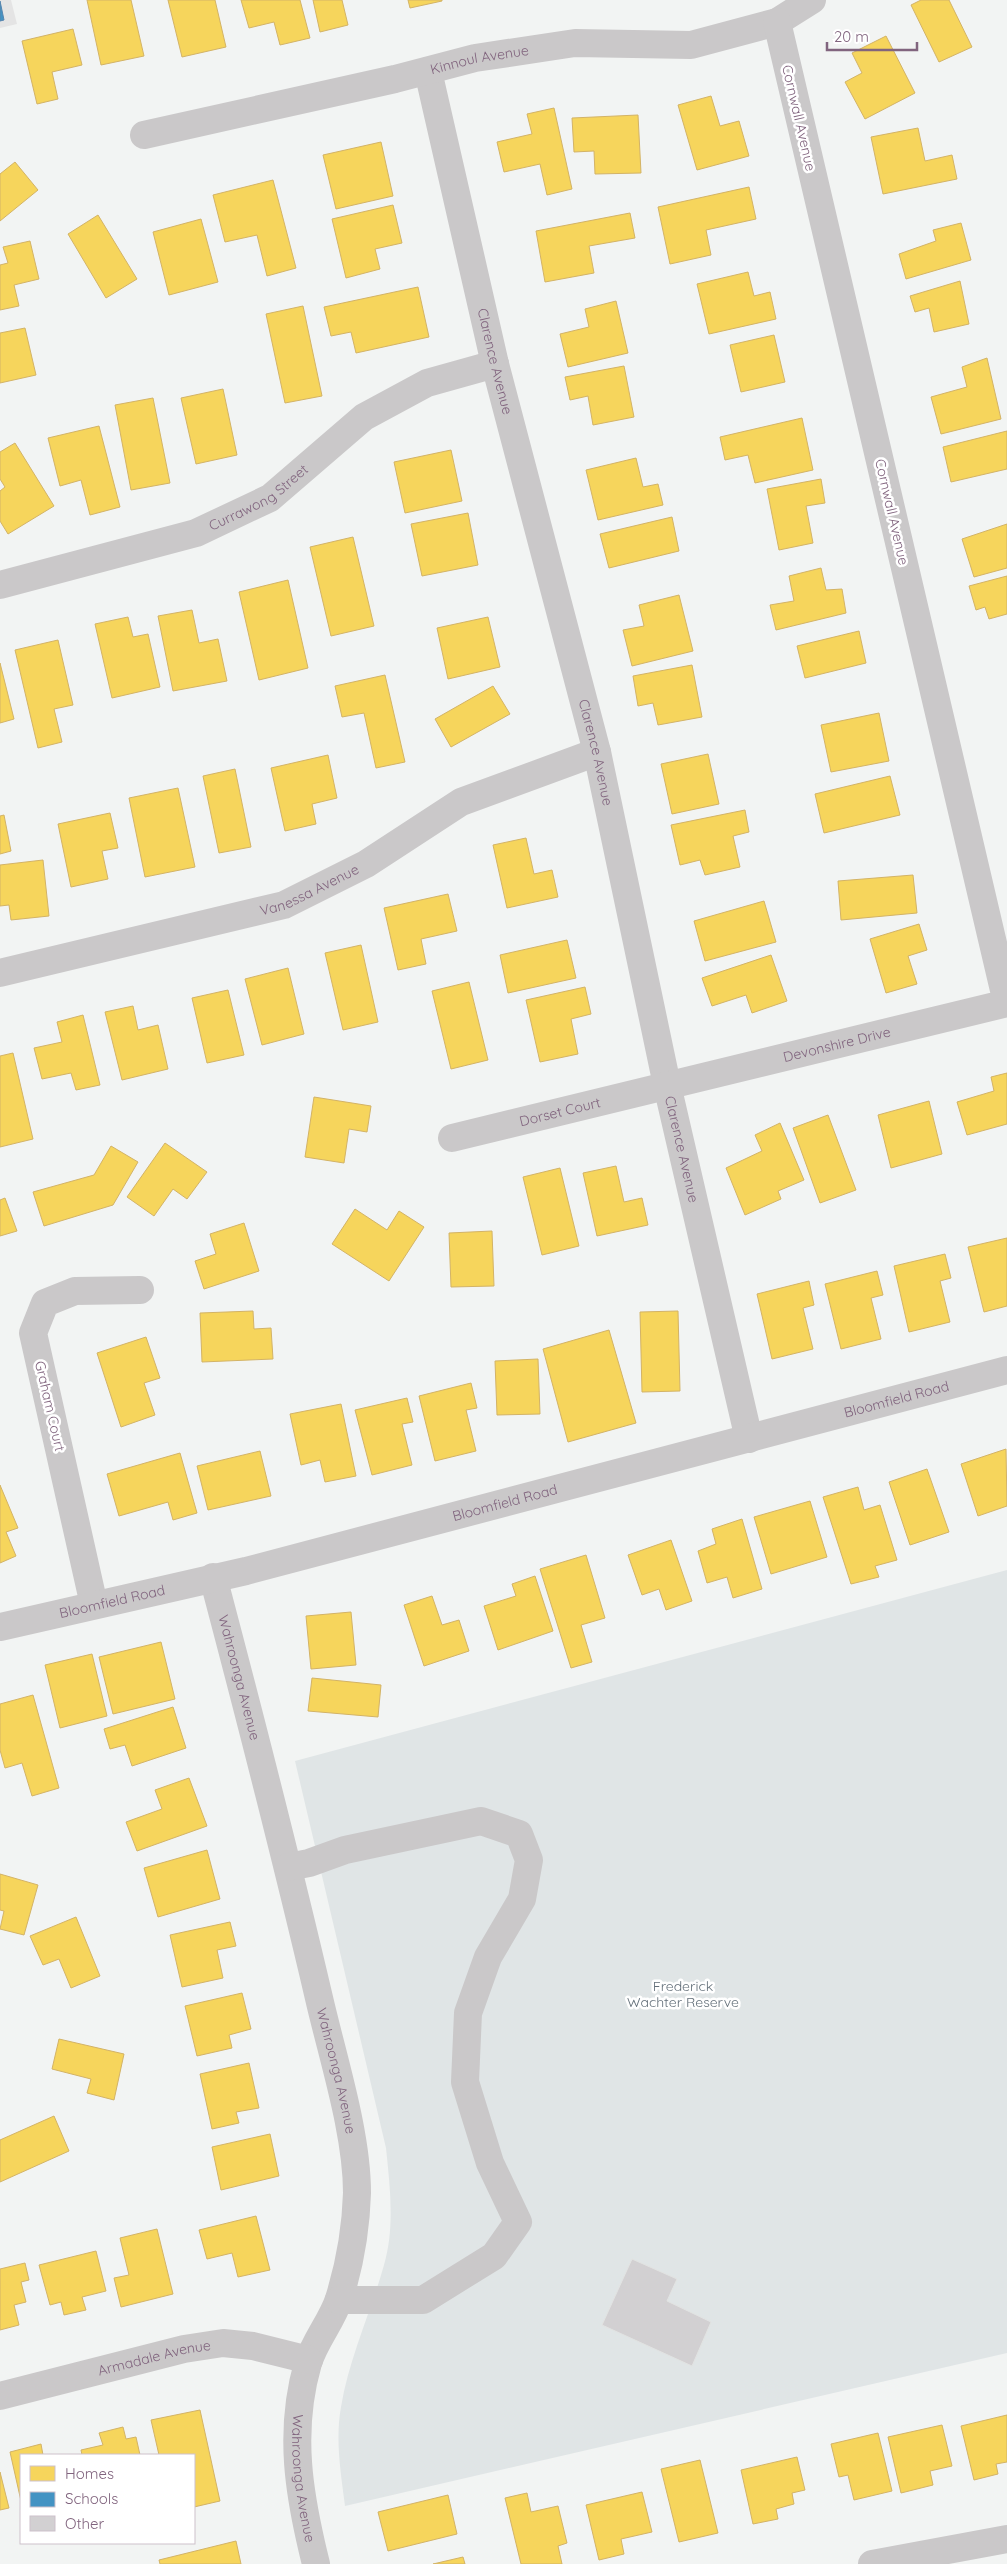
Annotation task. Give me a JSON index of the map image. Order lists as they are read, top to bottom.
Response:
{
  "streets": {
    "street": [
      "Kinnoul Avenue",
      "Cornwall Avenue",
      "Clarence Avenue",
      "Currawong Street",
      "Vanessa Avenue",
      "Devonshire Drive",
      "Dorset Court",
      "Bloomfield Road",
      "Graham Court",
      "Wahroonga Avenue",
      "Armadale Avenue"
    ]
  },
  "crossings": [
    ["Kinnoul Avenue", "Cornwall Avenue"],
    ["Kinnoul Avenue", "Clarence Avenue"],
    ["Cornwall Avenue", "Devonshire Drive"],
    ["Clarence Avenue", "Currawong Street"],
    ["Clarence Avenue", "Vanessa Avenue"],
    ["Clarence Avenue", "Devonshire Drive"],
    ["Clarence Avenue", "Dorset Court"],
    ["Clarence Avenue", "Bloomfield Road"],
    ["Devonshire Drive", "Dorset Court"],
    ["Bloomfield Road", "Graham Court"],
    ["Bloomfield Road", "Wahroonga Avenue"],
    ["Wahroonga Avenue", "Armadale Avenue"]
  ],
  "parks": ["Frederick Wachter Reserve"],
  "legend": ["Homes", "Schools", "Other"],
  "scale_bar": "20 m"
}
